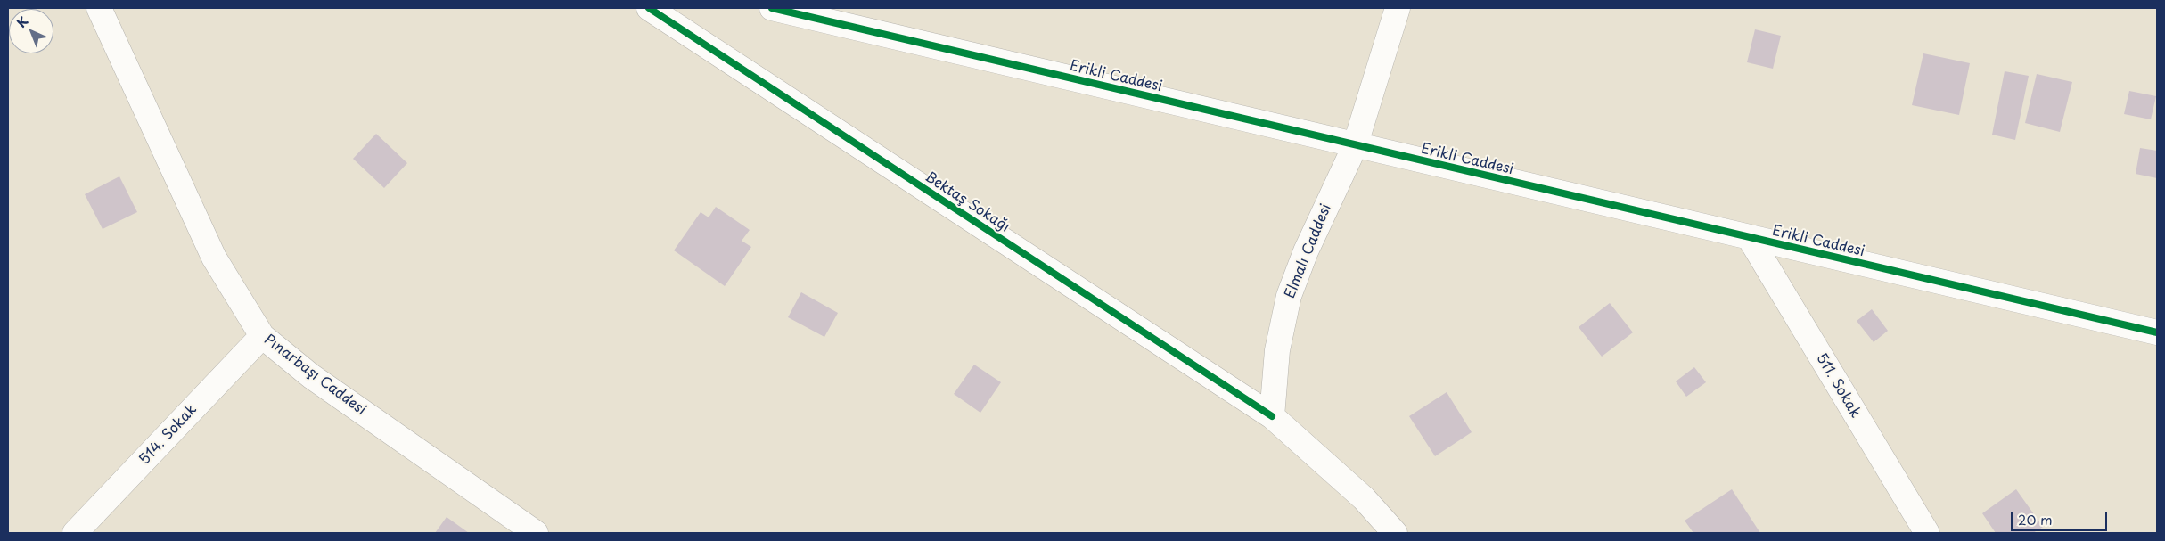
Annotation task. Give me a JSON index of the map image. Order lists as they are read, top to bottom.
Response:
{
  "streets": {
    "street": [
      "Erikli Caddesi",
      "Bektaş Sokağı",
      "Elmalı Caddesi",
      "Pınarbaşı Caddesi",
      "511. Sokak",
      "514. Sokak"
    ]
  },
  "crossings": [
    ["Erikli Caddesi", "Elmalı Caddesi"],
    ["Erikli Caddesi", "511. Sokak"],
    ["Bektaş Sokağı", "Elmalı Caddesi"],
    ["Pınarbaşı Caddesi", "514. Sokak"]
  ],
  "scale_bar": "20 m",
  "north": "top left"
}
